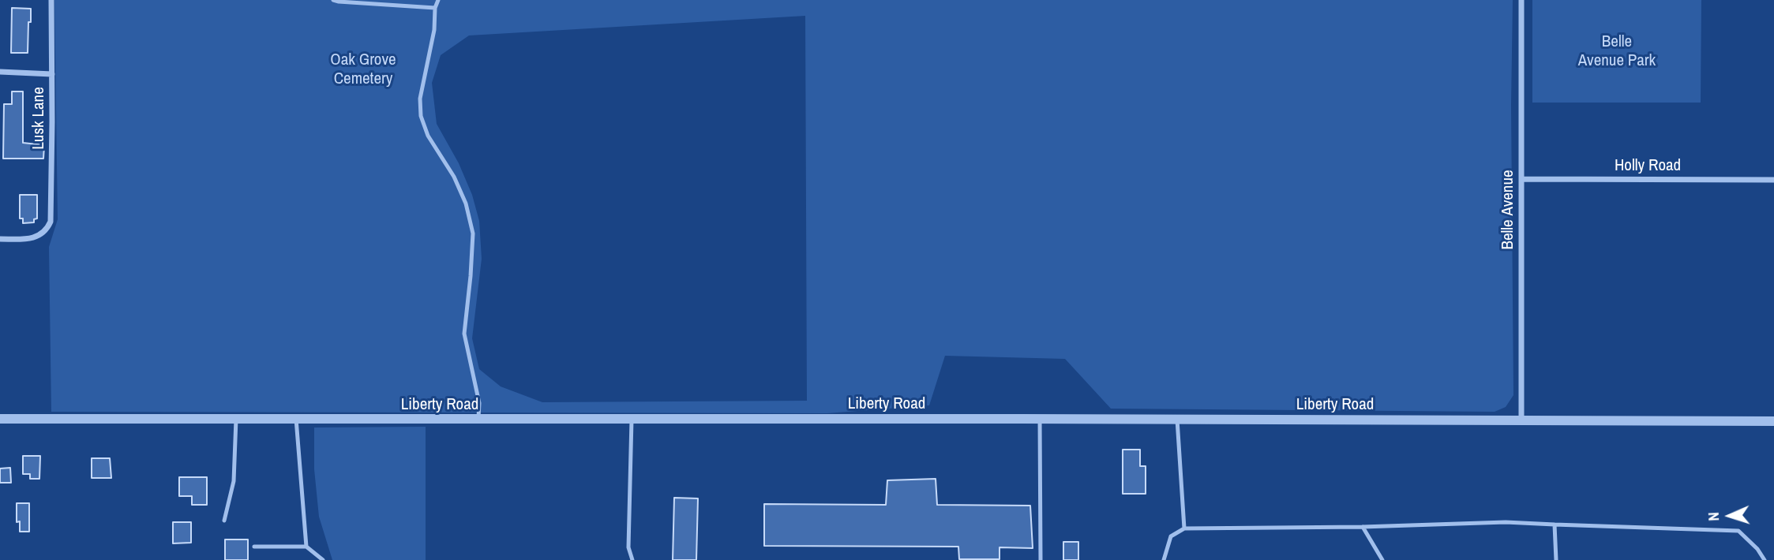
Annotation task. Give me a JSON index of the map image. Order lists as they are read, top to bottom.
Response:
{
  "streets": {
    "street": [
      "Lusk Lane",
      "Holly Road",
      "Belle Avenue",
      "Liberty Road"
    ]
  },
  "crossings": [
    ["Holly Road", "Belle Avenue"],
    ["Belle Avenue", "Liberty Road"]
  ],
  "parks": ["Belle Avenue Park", "Oak Grove Cemetery"],
  "north": "left"
}
